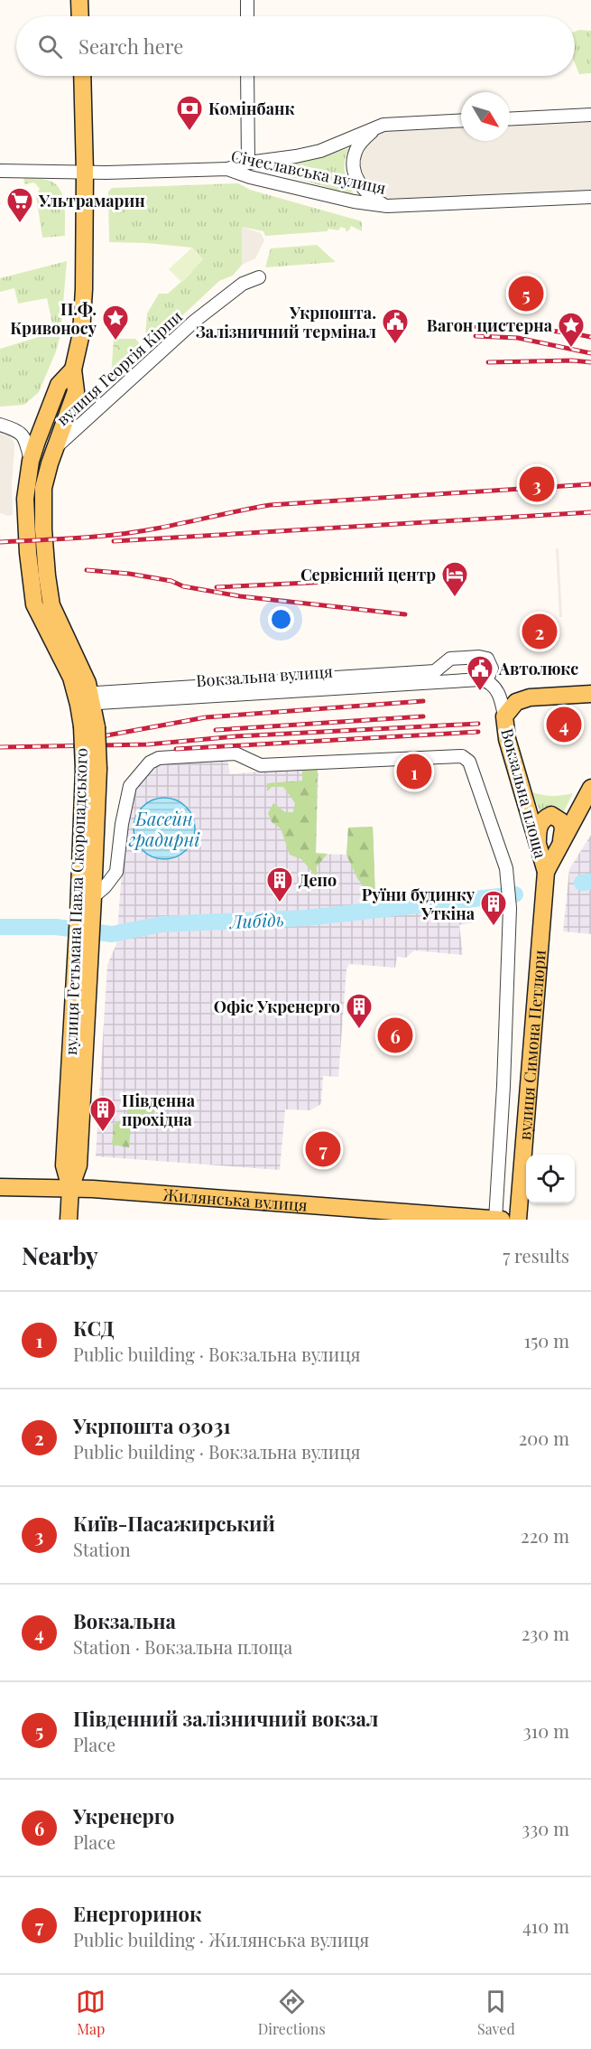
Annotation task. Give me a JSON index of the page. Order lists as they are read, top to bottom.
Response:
{
  "streets": {
    "main road": [
      "Вокзальна площа",
      "вулиця Гетьмана Павла Скоропадського",
      "вулиця Симона Петлюри",
      "Жилянська вулиця"
    ],
    "street": ["Січеславська вулиця", "вулиця Георгія Кірпи", "Вокзальна вулиця"]
  },
  "crossings": [
    ["Вокзальна вулиця", "вулиця Гетьмана Павла Скоропадського"],
    ["Вокзальна площа", "вулиця Симона Петлюри"],
    ["вулиця Гетьмана Павла Скоропадського", "вулиця Симона Петлюри"],
    ["вулиця Гетьмана Павла Скоропадського", "Жилянська вулиця"],
    ["вулиця Симона Петлюри", "Жилянська вулиця"]
  ],
  "water": ["Басейн градирні", "Либідь"],
  "places": {
    "bank": ["Комінбанк"],
    "supermarket": ["Ультрамарин"],
    "place": ["П.Ф. Кривоносу", "Вагон цистерна"],
    "public building": ["Укрпошта. Залізничний термінал", "Автолюкс"],
    "hotel": ["Сервісний центр"],
    "building": [
      "Депо",
      "Руїни будинку Уткіна",
      "Офіс Укренерго",
      "Південна прохідна"
    ]
  },
  "north": "bottom right",
  "page": {
    "search": "Search here",
    "pins": [
      "5",
      "3",
      "2",
      "4",
      "1",
      "6",
      "7"
    ],
    "heading": ["Nearby", "7 results"],
    "list": [
      {
        "mark": "1",
        "name": "КСД",
        "note": "Public building · Вокзальна вулиця",
        "value": "150 m"
      },
      {
        "mark": "2",
        "name": "Укрпошта 03031",
        "note": "Public building · Вокзальна вулиця",
        "value": "200 m"
      },
      {
        "mark": "3",
        "name": "Київ-Пасажирський",
        "note": "Station",
        "value": "220 m"
      },
      {
        "mark": "4",
        "name": "Вокзальна",
        "note": "Station · Вокзальна площа",
        "value": "230 m"
      },
      {
        "mark": "5",
        "name": "Південний залізничний вокзал",
        "note": "Place",
        "value": "310 m"
      },
      {
        "mark": "6",
        "name": "Укренерго",
        "note": "Place",
        "value": "330 m"
      },
      {
        "mark": "7",
        "name": "Енергоринок",
        "note": "Public building · Жилянська вулиця",
        "value": "410 m"
      }
    ],
    "nav": ["Map", "Directions", "Saved"]
  }
}
